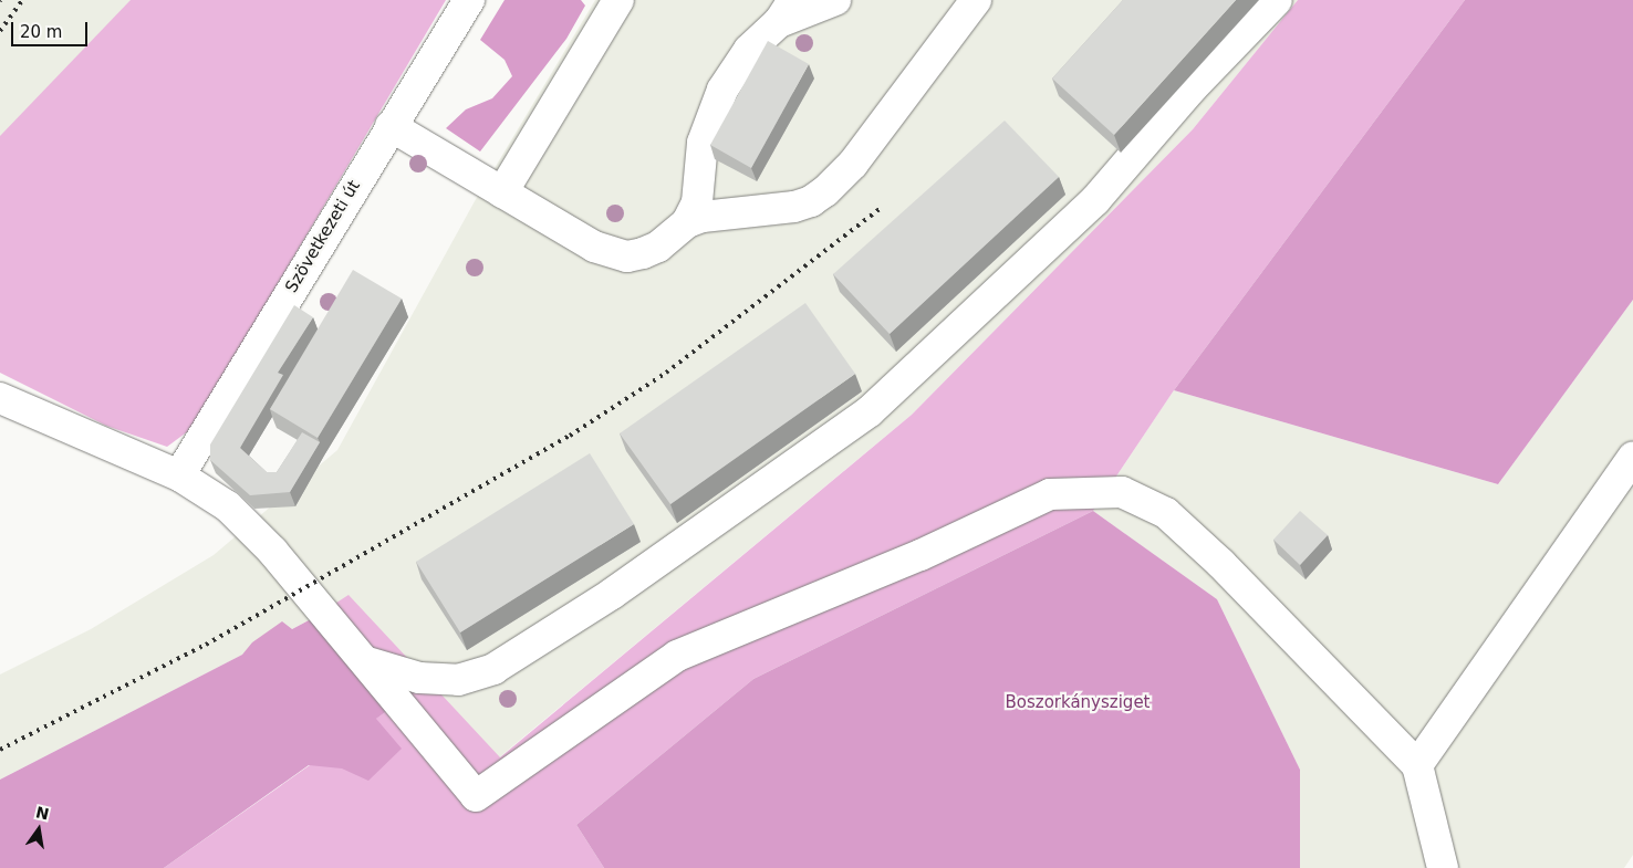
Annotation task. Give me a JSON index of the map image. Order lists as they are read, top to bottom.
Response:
{
  "streets": {
    "street": ["Szövetkezeti út"]
  },
  "parks": ["Boszorkánysziget"],
  "scale_bar": "20 m",
  "north": "top"
}
